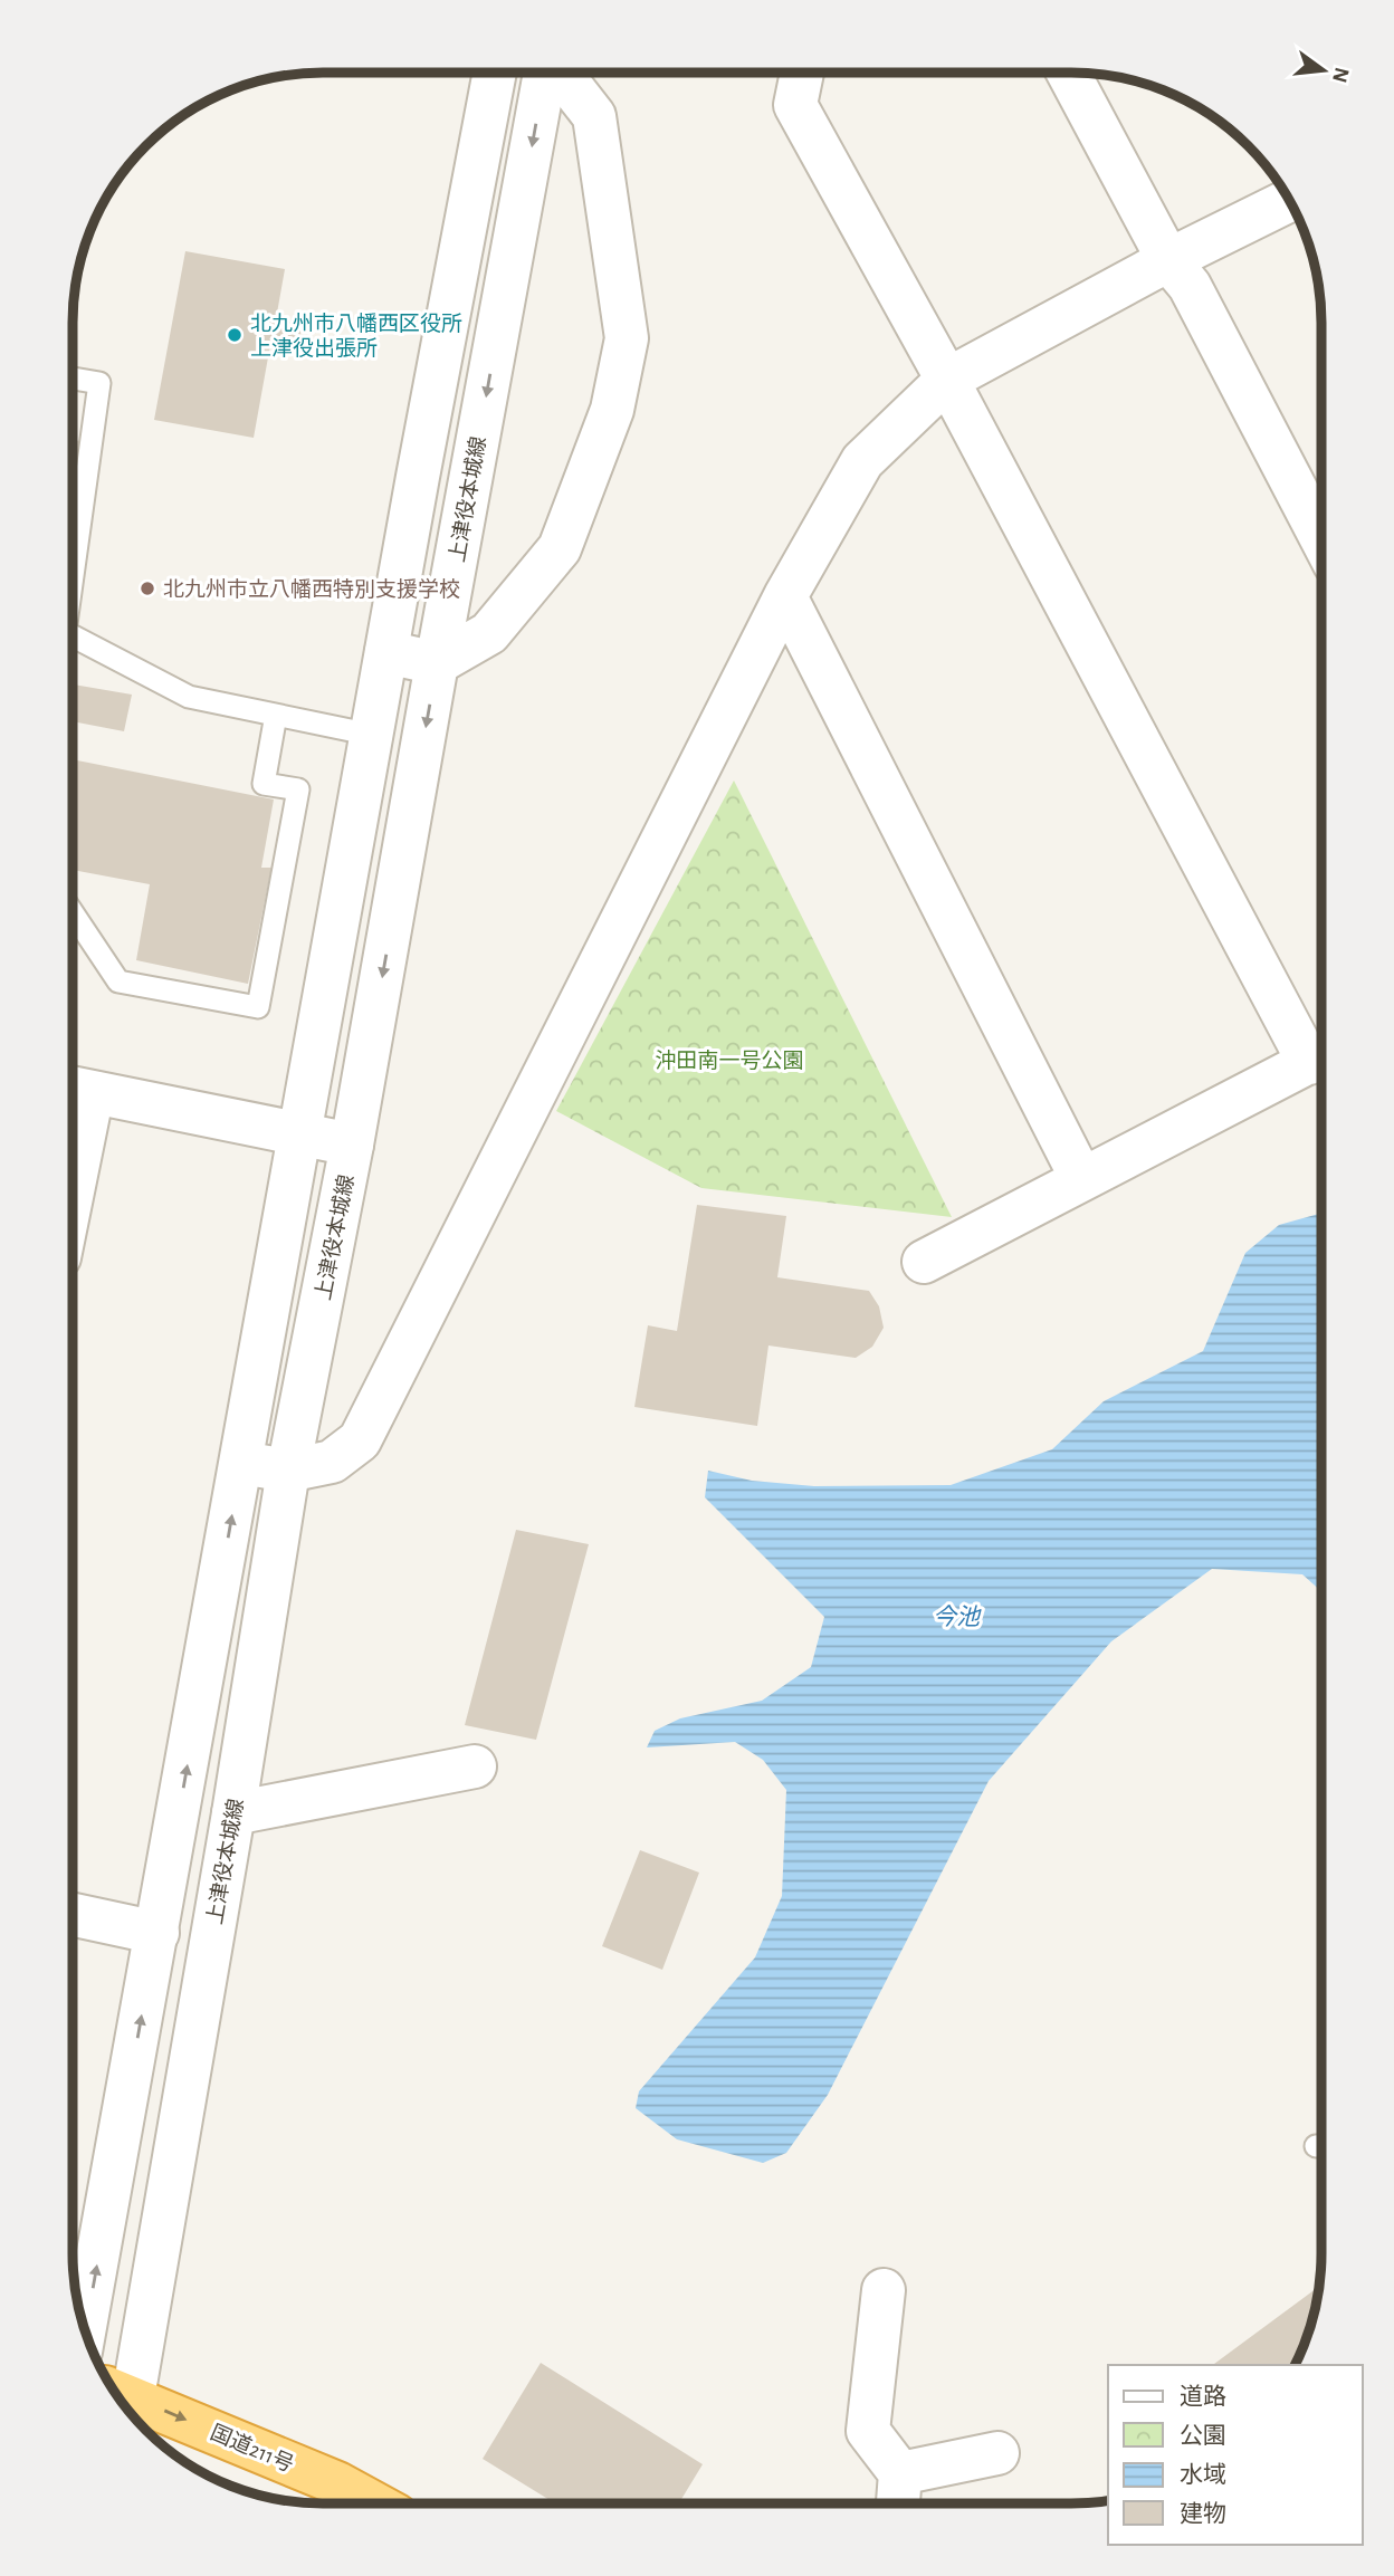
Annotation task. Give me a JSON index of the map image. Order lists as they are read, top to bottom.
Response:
{
  "streets": {
    "highway": ["国道211号"],
    "street": ["上津役本城線"]
  },
  "crossings": [
    ["上津役本城線", "国道211号"]
  ],
  "one_way": ["国道211号"],
  "water": ["今池"],
  "parks": ["沖田南一号公園"],
  "places": ["北九州市八幡西区役所 上津役出張所", "北九州市立八幡西特別支援学校"],
  "legend": [
    "道路",
    "公園",
    "水域",
    "建物"
  ],
  "north": "right"
}
